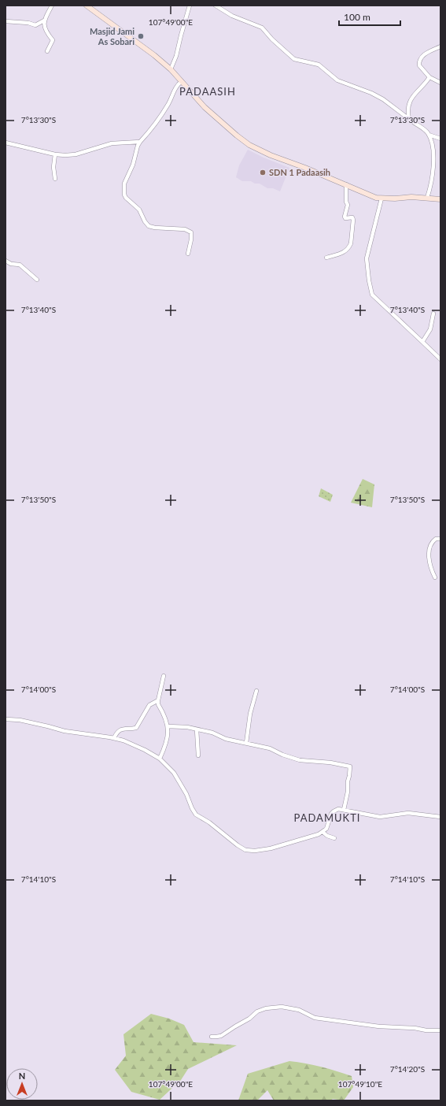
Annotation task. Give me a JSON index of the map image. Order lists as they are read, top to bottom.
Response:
{
  "districts": ["PADAASIH", "PADAMUKTI"],
  "places": ["Masjid Jami As Sobari", "SDN 1 Padaasih"],
  "scale_bar": "100 m",
  "north": "top",
  "coordinates": [
    "107°49'00\"E",
    "7°13'30\"S",
    "7°13'40\"S",
    "7°13'50\"S",
    "7°14'00\"S",
    "7°14'10\"S",
    "7°14'20\"S",
    "107°49'10\"E"
  ]
}
